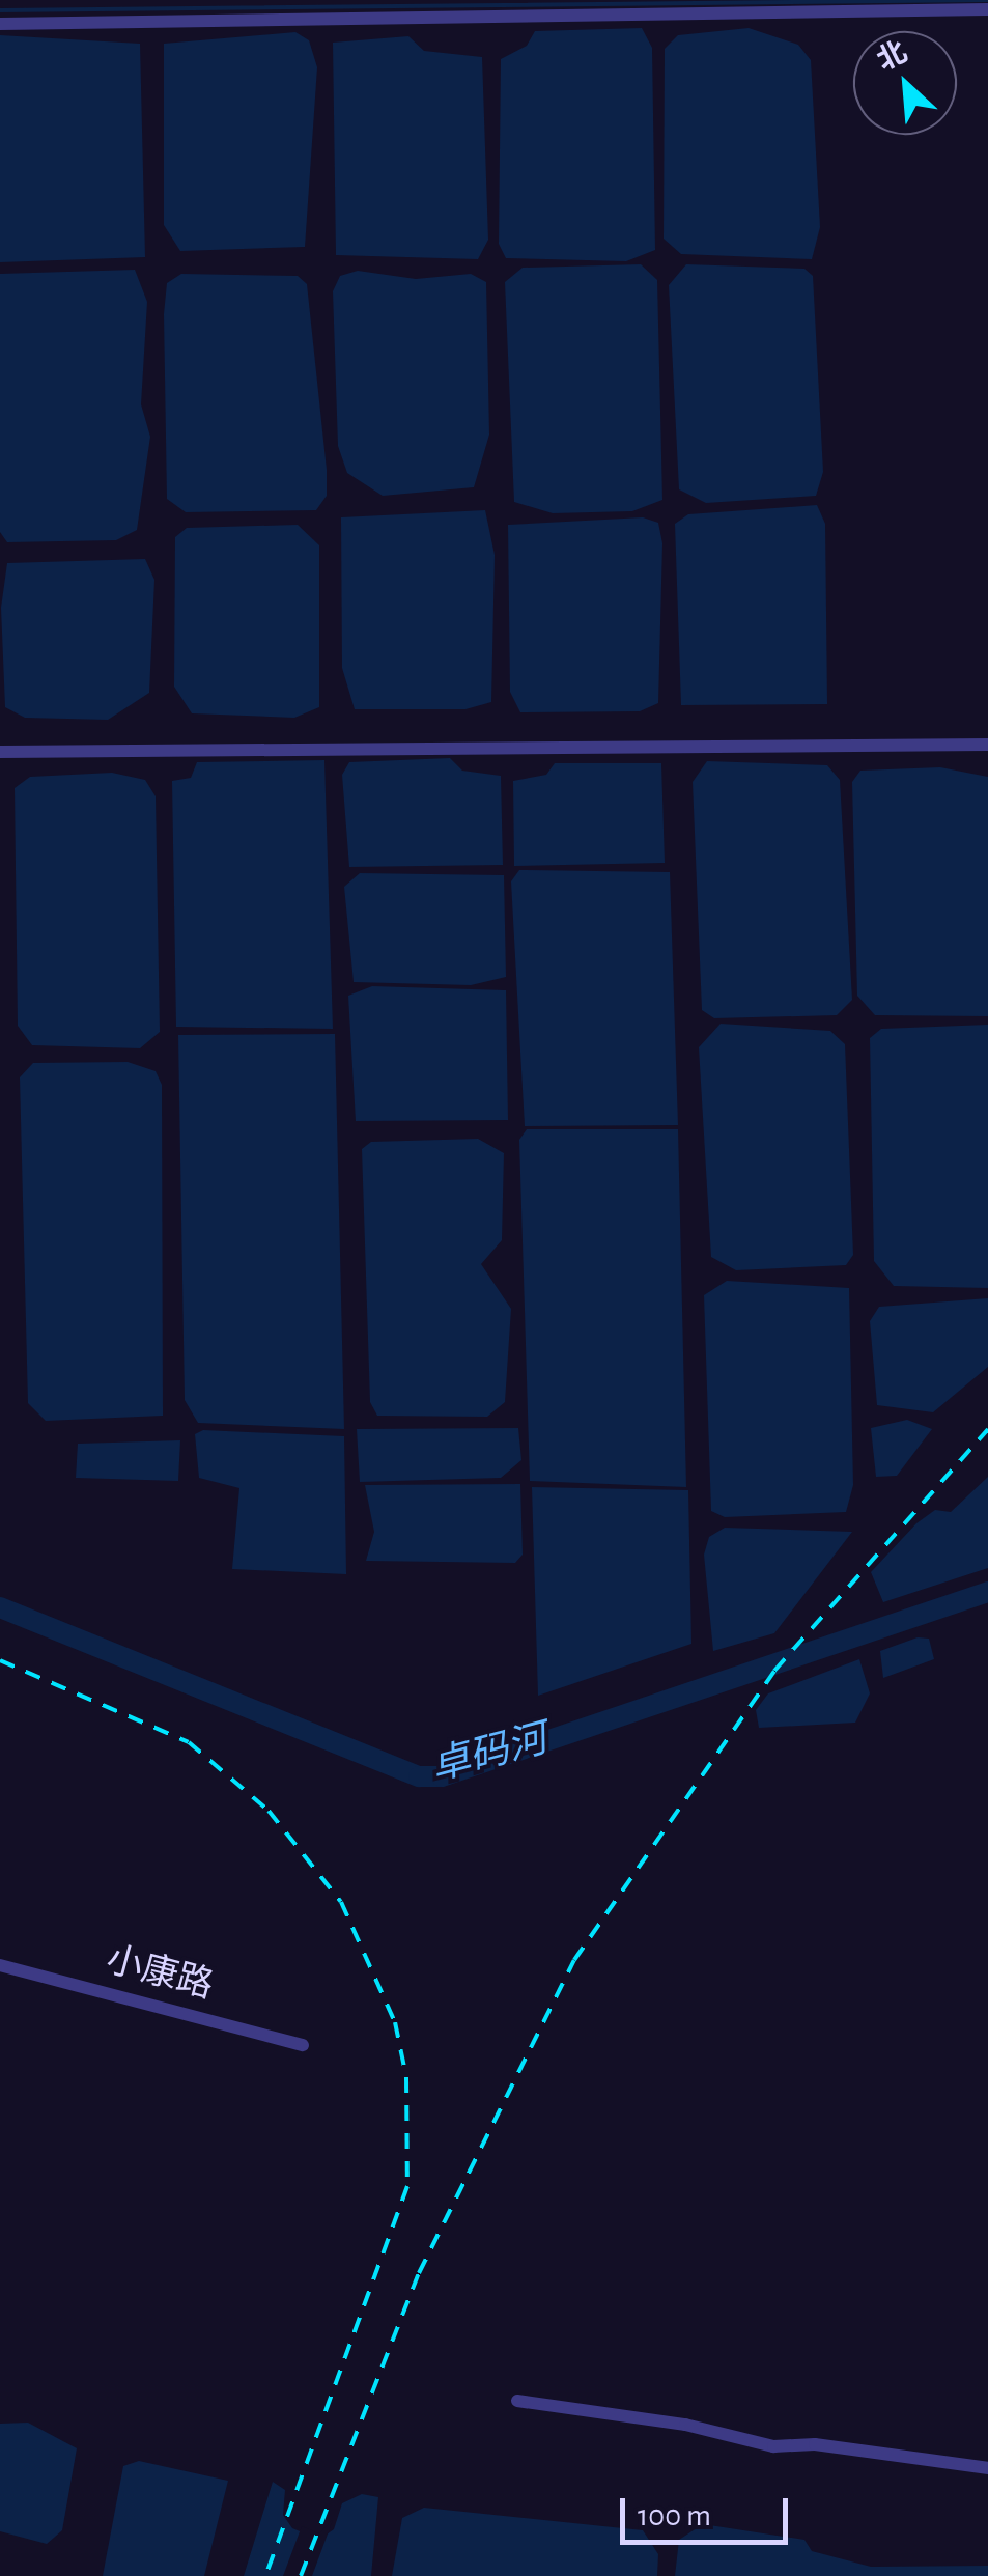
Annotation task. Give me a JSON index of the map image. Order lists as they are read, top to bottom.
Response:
{
  "streets": {
    "street": ["小康路"]
  },
  "water": ["卓码河"],
  "scale_bar": "100 m",
  "north": "top left"
}
